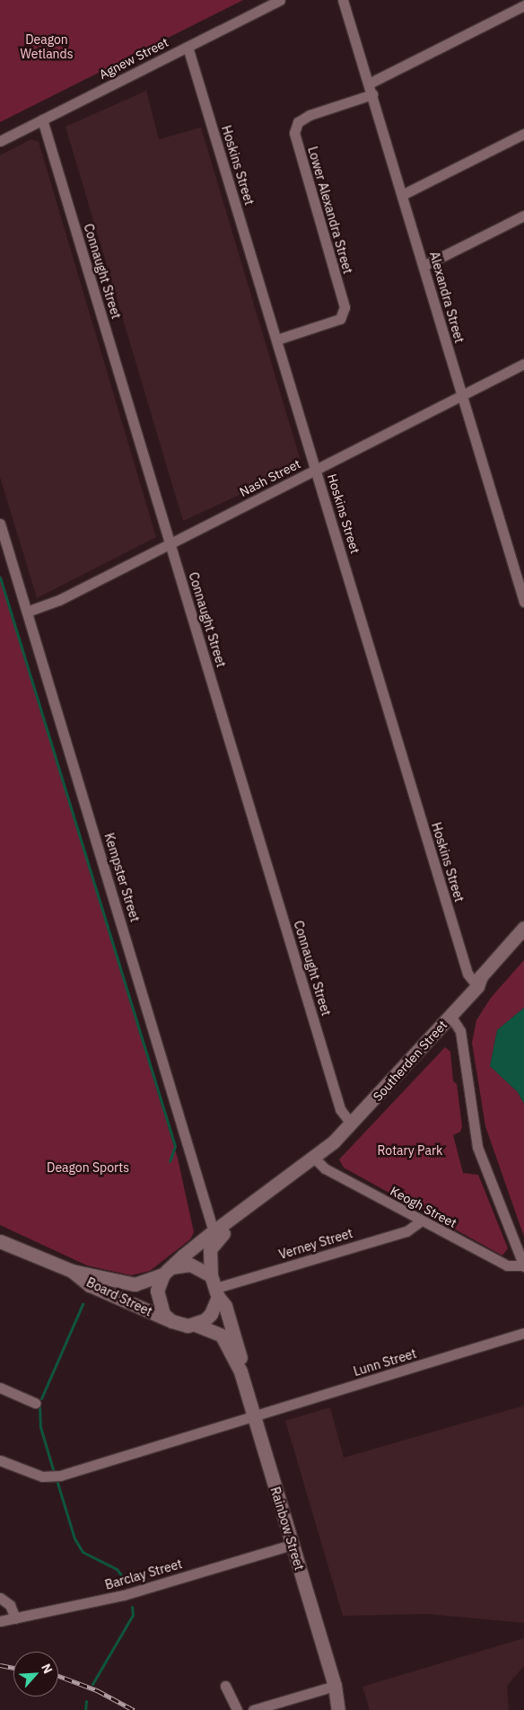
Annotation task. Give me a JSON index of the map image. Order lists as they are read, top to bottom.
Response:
{
  "streets": {
    "main road": ["Southerden Street", "Board Street", "Rainbow Street"],
    "street": [
      "Agnew Street",
      "Hoskins Street",
      "Lower Alexandra Street",
      "Connaught Street",
      "Alexandra Street",
      "Nash Street",
      "Kempster Street",
      "Keogh Street",
      "Verney Street",
      "Lunn Street",
      "Barclay Street"
    ]
  },
  "crossings": [
    ["Agnew Street", "Hoskins Street"],
    ["Agnew Street", "Connaught Street"],
    ["Hoskins Street", "Lower Alexandra Street"],
    ["Hoskins Street", "Nash Street"],
    ["Hoskins Street", "Southerden Street"],
    ["Lower Alexandra Street", "Alexandra Street"],
    ["Connaught Street", "Nash Street"],
    ["Connaught Street", "Southerden Street"],
    ["Alexandra Street", "Nash Street"],
    ["Nash Street", "Kempster Street"],
    ["Kempster Street", "Southerden Street"],
    ["Southerden Street", "Keogh Street"],
    ["Southerden Street", "Verney Street"],
    ["Southerden Street", "Board Street"],
    ["Southerden Street", "Rainbow Street"],
    ["Keogh Street", "Verney Street"],
    ["Verney Street", "Board Street"],
    ["Verney Street", "Rainbow Street"],
    ["Board Street", "Rainbow Street"],
    ["Lunn Street", "Rainbow Street"],
    ["Rainbow Street", "Barclay Street"]
  ],
  "parks": ["Deagon Wetlands", "Rotary Park", "Deagon Sports"],
  "north": "top right"
}
